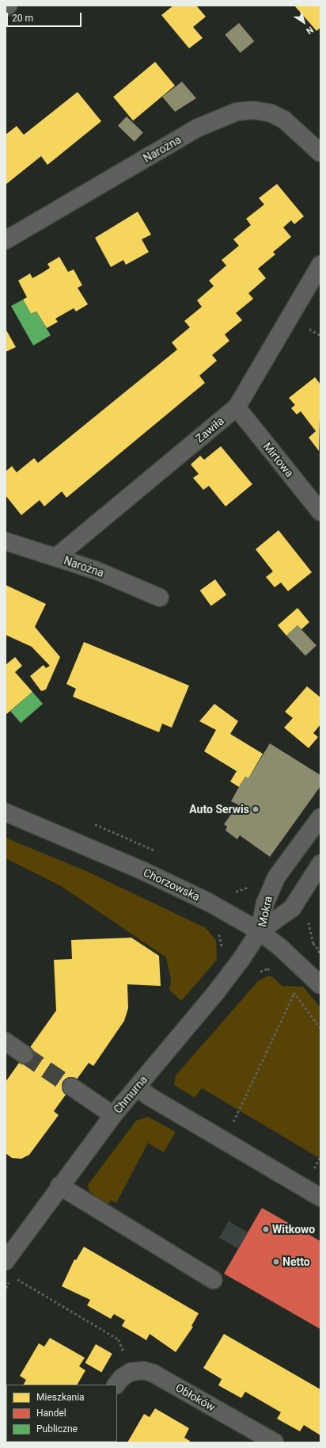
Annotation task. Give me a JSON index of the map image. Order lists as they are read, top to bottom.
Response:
{
  "streets": {
    "street": [
      "Narożna",
      "Zawiła",
      "Mirtowa",
      "Chorzowska",
      "Mokra",
      "Chmurna",
      "Obłoków"
    ]
  },
  "crossings": [
    ["Narożna", "Zawiła"],
    ["Zawiła", "Mirtowa"],
    ["Chorzowska", "Mokra"],
    ["Chorzowska", "Chmurna"],
    ["Mokra", "Chmurna"]
  ],
  "places": ["Auto Serwis", "Witkowo", "Netto"],
  "legend": ["Mieszkania", "Handel", "Publiczne"],
  "scale_bar": "20 m",
  "north": "bottom right"
}
